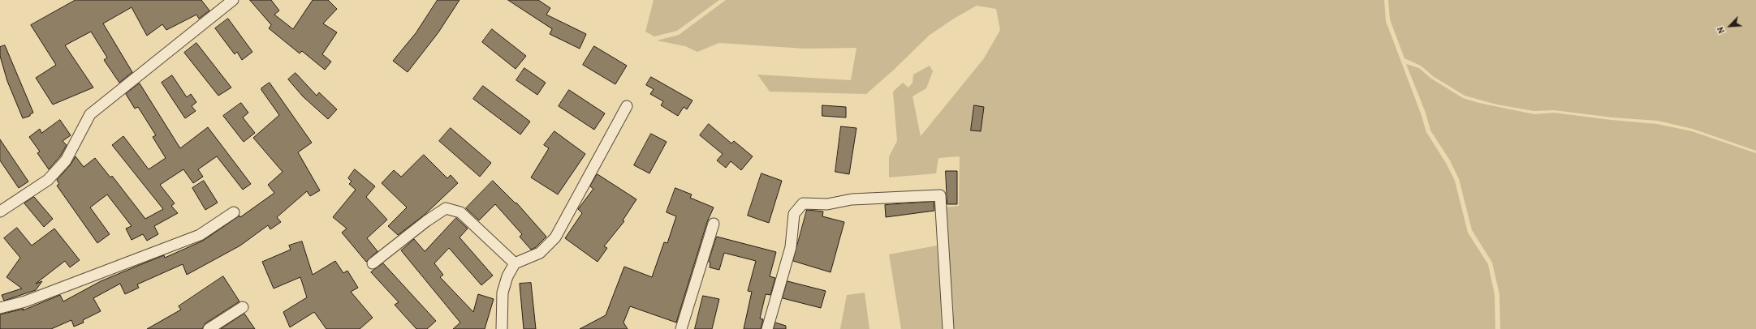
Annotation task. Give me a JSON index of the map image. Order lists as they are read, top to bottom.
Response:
{
  "north": "bottom left"
}
